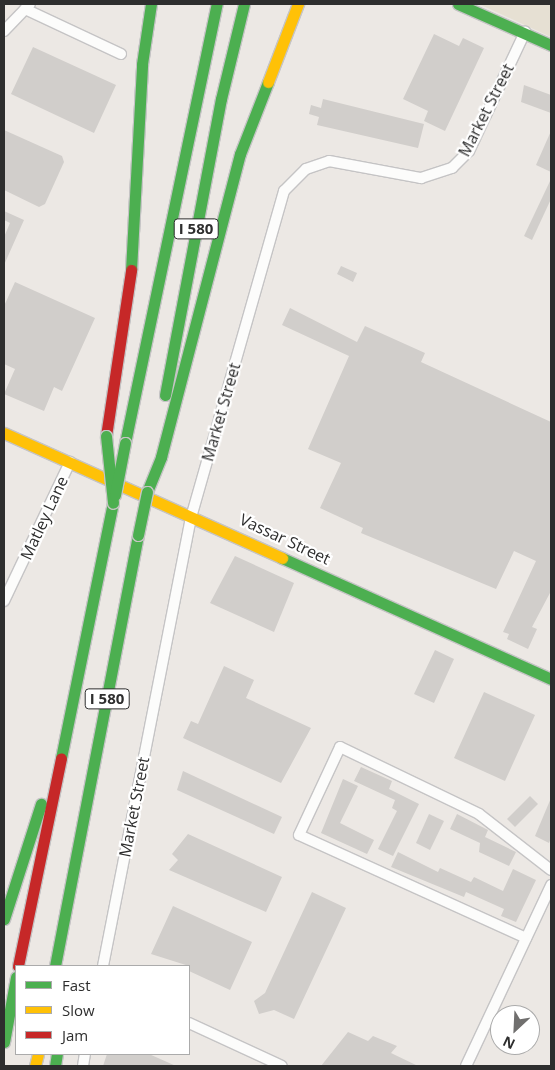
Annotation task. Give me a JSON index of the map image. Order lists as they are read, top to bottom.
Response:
{
  "streets": {
    "main road": ["I 580", "Vassar Street"],
    "street": ["Market Street", "Matley Lane"]
  },
  "crossings": [
    ["Market Street", "Vassar Street"],
    ["Matley Lane", "Vassar Street"]
  ],
  "legend": ["Fast", "Slow", "Jam"],
  "north": "bottom left"
}
